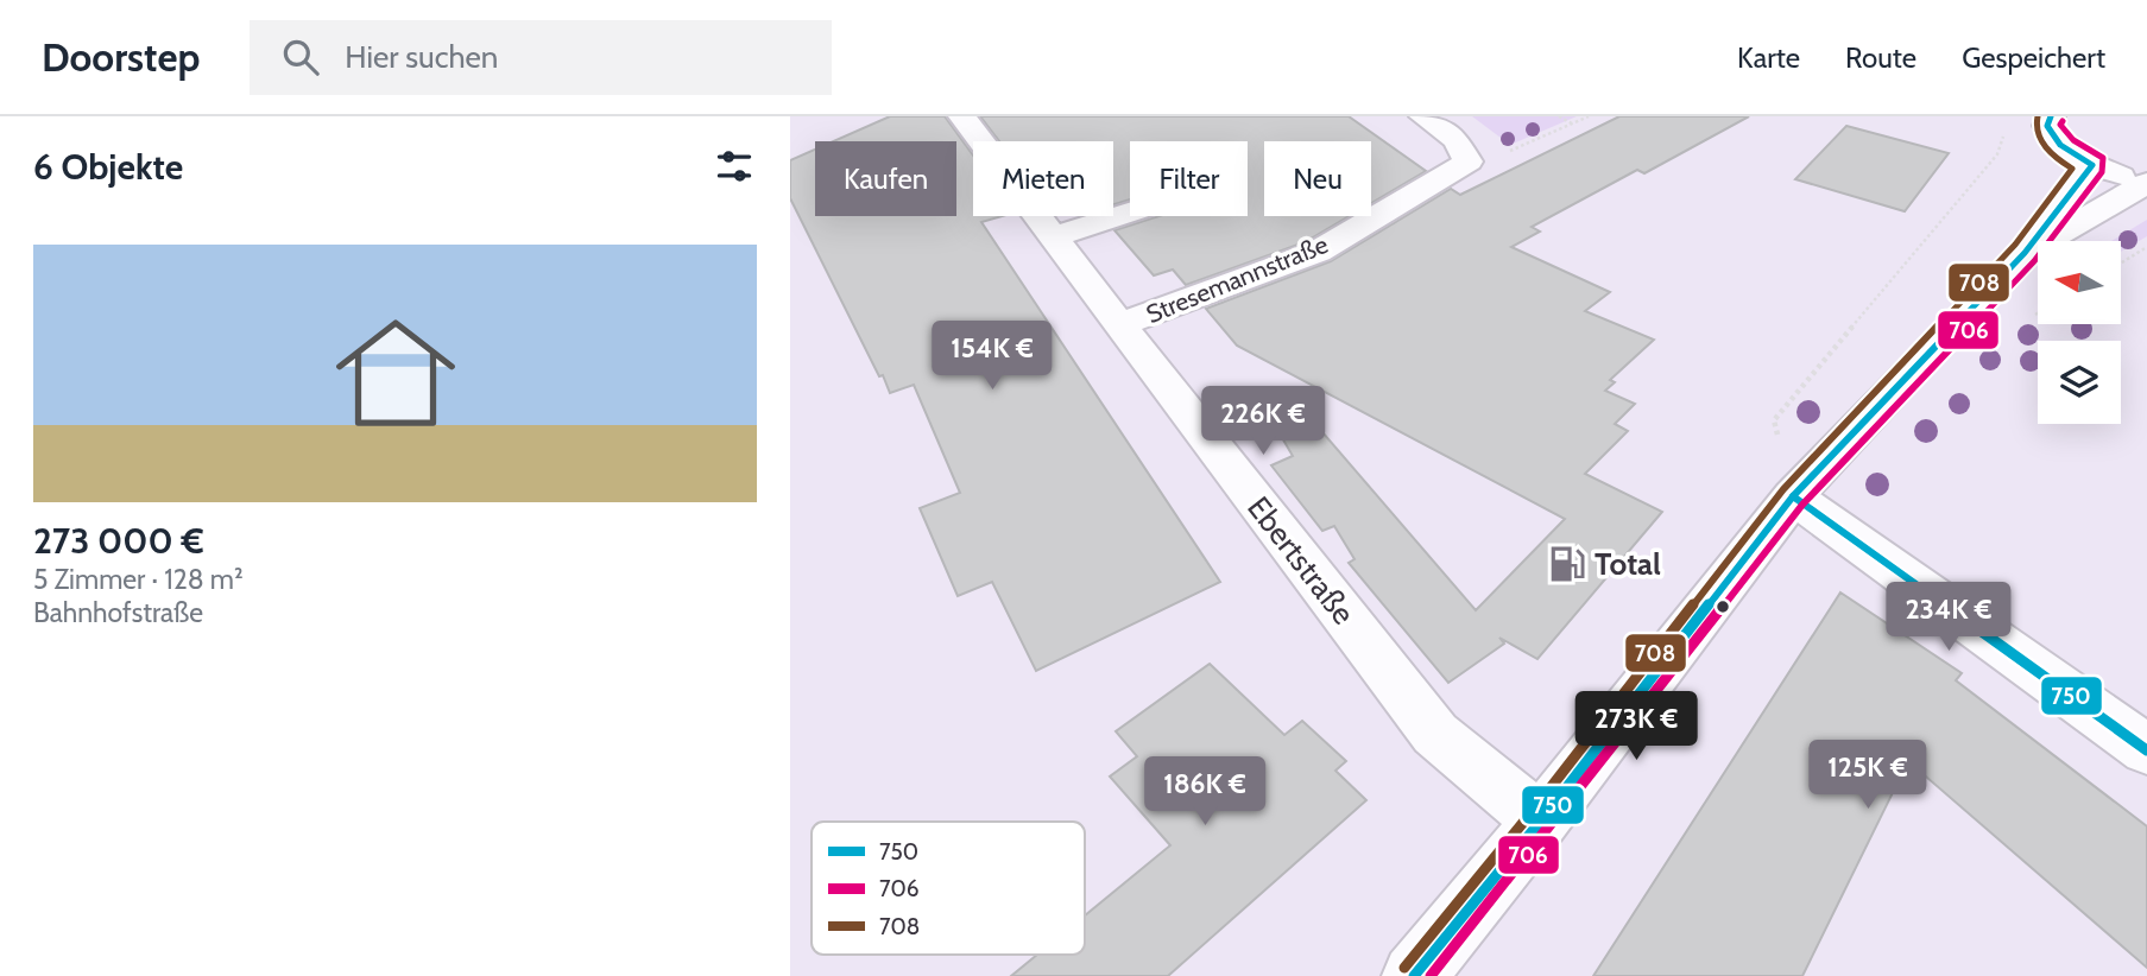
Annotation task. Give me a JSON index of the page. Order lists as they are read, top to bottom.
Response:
{
  "streets": {
    "street": ["Stresemannstraße", "Ebertstraße"]
  },
  "crossings": [
    ["Stresemannstraße", "Ebertstraße"]
  ],
  "places": {
    "fuel station": ["Total"]
  },
  "lines": ["transit line 750", "transit line 708", "transit line 706"],
  "legend": ["750", "706", "708"],
  "north": "left",
  "page": {
    "header": "Doorstep",
    "search": "Hier suchen",
    "nav": ["Karte", "Route", "Gespeichert"],
    "heading": "6 Objekte",
    "chip": [
      "Kaufen",
      "Mieten",
      "Filter",
      "Neu"
    ],
    "list": [
      {
        "name": "273 000 €",
        "note": "5 Zimmer · 128 m² · Bahnhofstraße"
      }
    ],
    "price": [
      "154K €",
      "226K €",
      "234K €",
      "273K €",
      "125K €",
      "186K €"
    ]
  }
}
